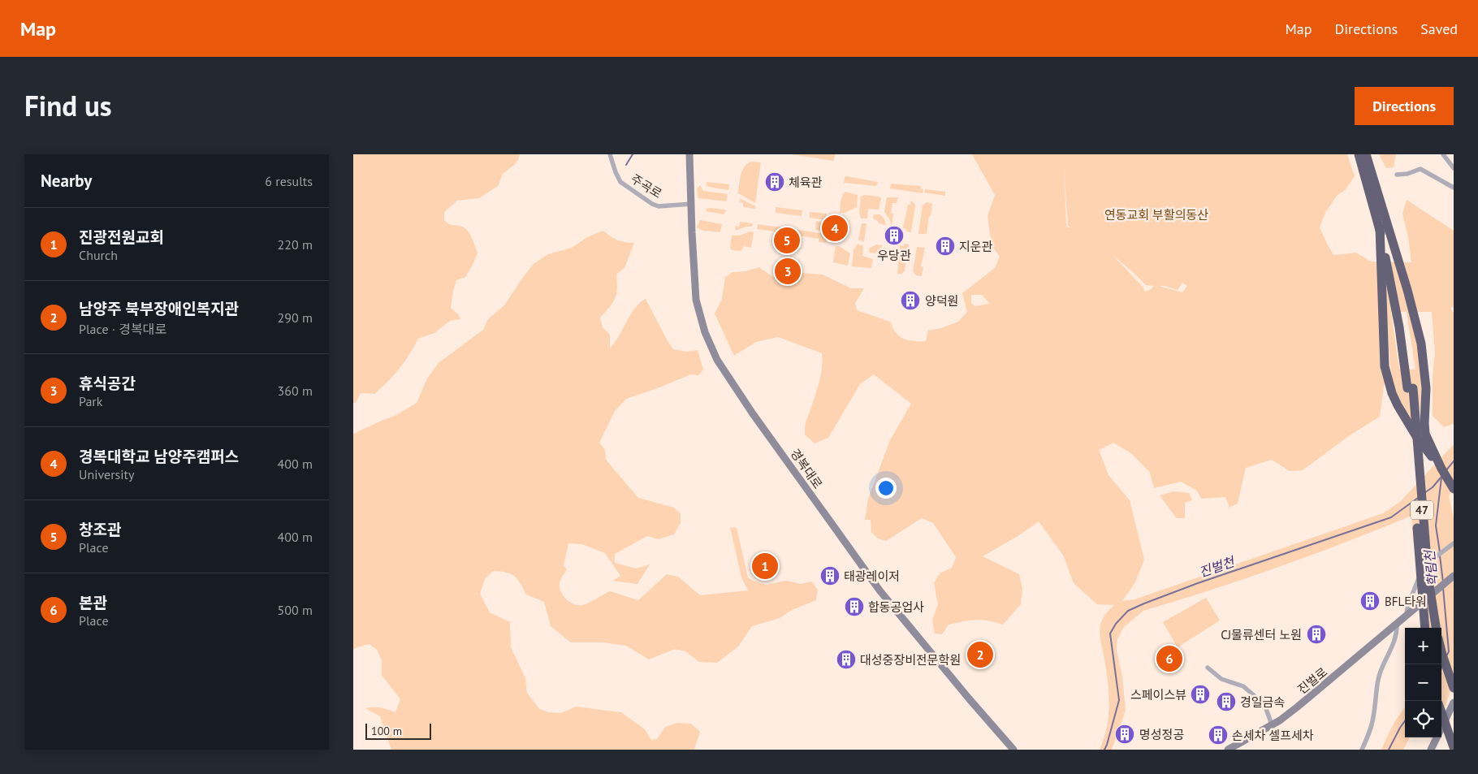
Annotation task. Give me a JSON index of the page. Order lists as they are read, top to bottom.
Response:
{
  "streets": {
    "highway": ["47"],
    "street": ["주곡로", "경복대로", "진벌로"]
  },
  "crossings": [
    ["주곡로", "경복대로"]
  ],
  "water": ["진벌천", "학림천"],
  "parks": ["연동교회 부활의동산"],
  "places": {
    "building": [
      "체육관",
      "우당관",
      "지운관",
      "양덕원",
      "태광레이저",
      "BFL타워",
      "합동공업사",
      "CJ물류센터 노원",
      "대성중장비전문학원",
      "스페이스뷰",
      "경일금속",
      "명성정공",
      "손세차 셀프세차"
    ]
  },
  "scale_bar": "100 m",
  "page": {
    "header": "Map",
    "nav": ["Map", "Directions", "Saved"],
    "title": "Find us",
    "buttons": "Directions",
    "heading": ["Nearby", "6 results"],
    "list": [
      {
        "mark": "1",
        "name": "진광전원교회",
        "note": "Church",
        "value": "220 m"
      },
      {
        "mark": "2",
        "name": "남양주 북부장애인복지관",
        "note": "Place · 경복대로",
        "value": "290 m"
      },
      {
        "mark": "3",
        "name": "휴식공간",
        "note": "Park",
        "value": "360 m"
      },
      {
        "mark": "4",
        "name": "경복대학교 남양주캠퍼스",
        "note": "University",
        "value": "400 m"
      },
      {
        "mark": "5",
        "name": "창조관",
        "note": "Place",
        "value": "400 m"
      },
      {
        "mark": "6",
        "name": "본관",
        "note": "Place",
        "value": "500 m"
      }
    ],
    "pins": [
      "4",
      "5",
      "3",
      "1",
      "2",
      "6"
    ],
    "map_buttons": ["+", "−"],
    "scale": "100 m"
  }
}
